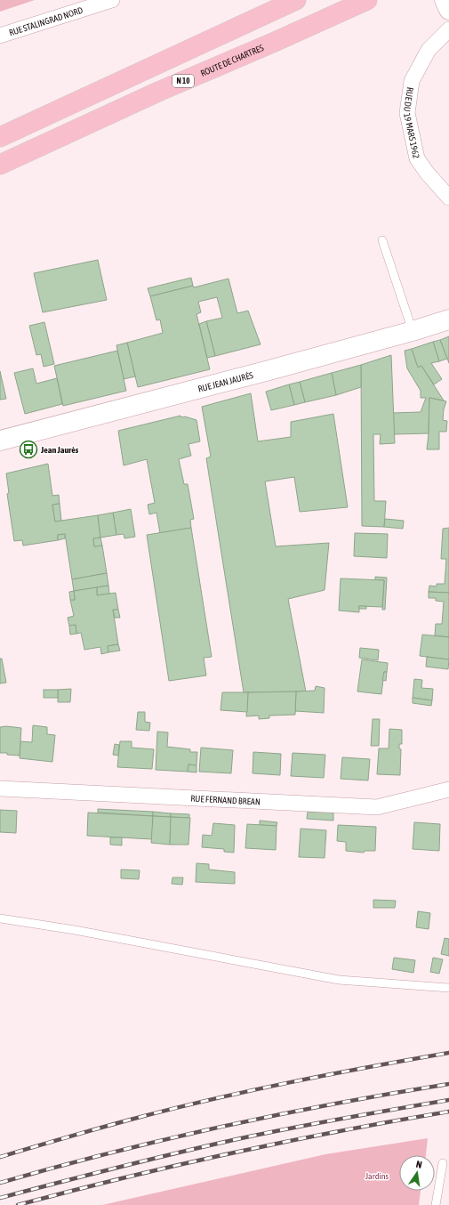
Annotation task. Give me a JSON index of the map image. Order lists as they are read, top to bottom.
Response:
{
  "streets": {
    "main road": ["ROUTE DE CHARTRES", "N 10"],
    "street": [
      "RUE STALINGRAD NORD",
      "RUE DU 19 MARS 1962",
      "RUE JEAN JAURÈS",
      "RUE FERNAND BREAN"
    ]
  },
  "parks": ["Jardins"],
  "places": {
    "bus stop": ["Jean Jaurès"]
  },
  "north": "top"
}
